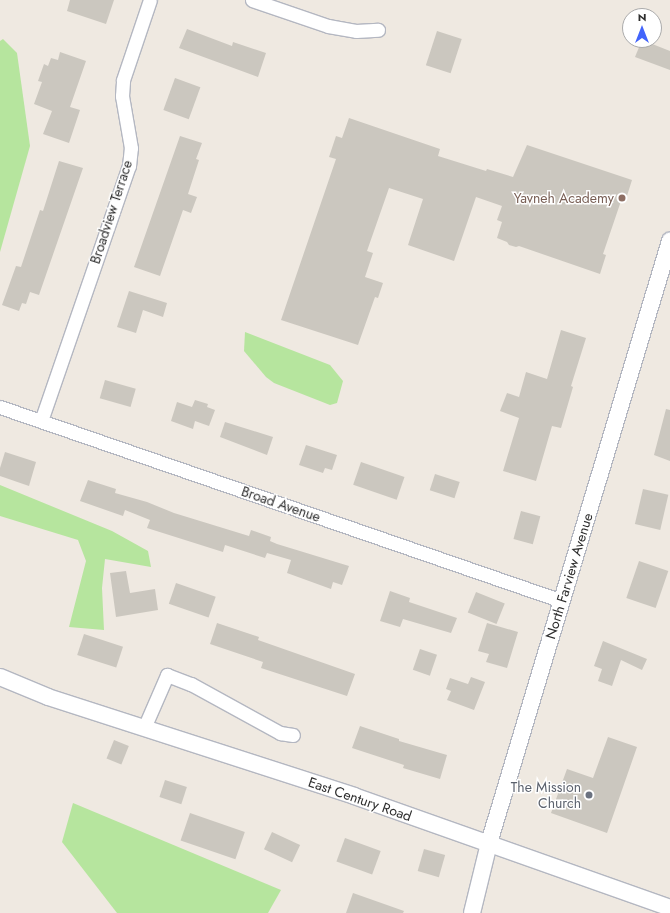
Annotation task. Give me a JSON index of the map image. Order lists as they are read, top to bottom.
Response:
{
  "streets": {
    "street": [
      "Broadview Terrace",
      "Broad Avenue",
      "North Farview Avenue",
      "East Century Road"
    ]
  },
  "crossings": [
    ["Broadview Terrace", "Broad Avenue"],
    ["Broad Avenue", "North Farview Avenue"],
    ["North Farview Avenue", "East Century Road"]
  ],
  "places": ["Yavneh Academy", "The Mission Church"],
  "north": "top"
}
